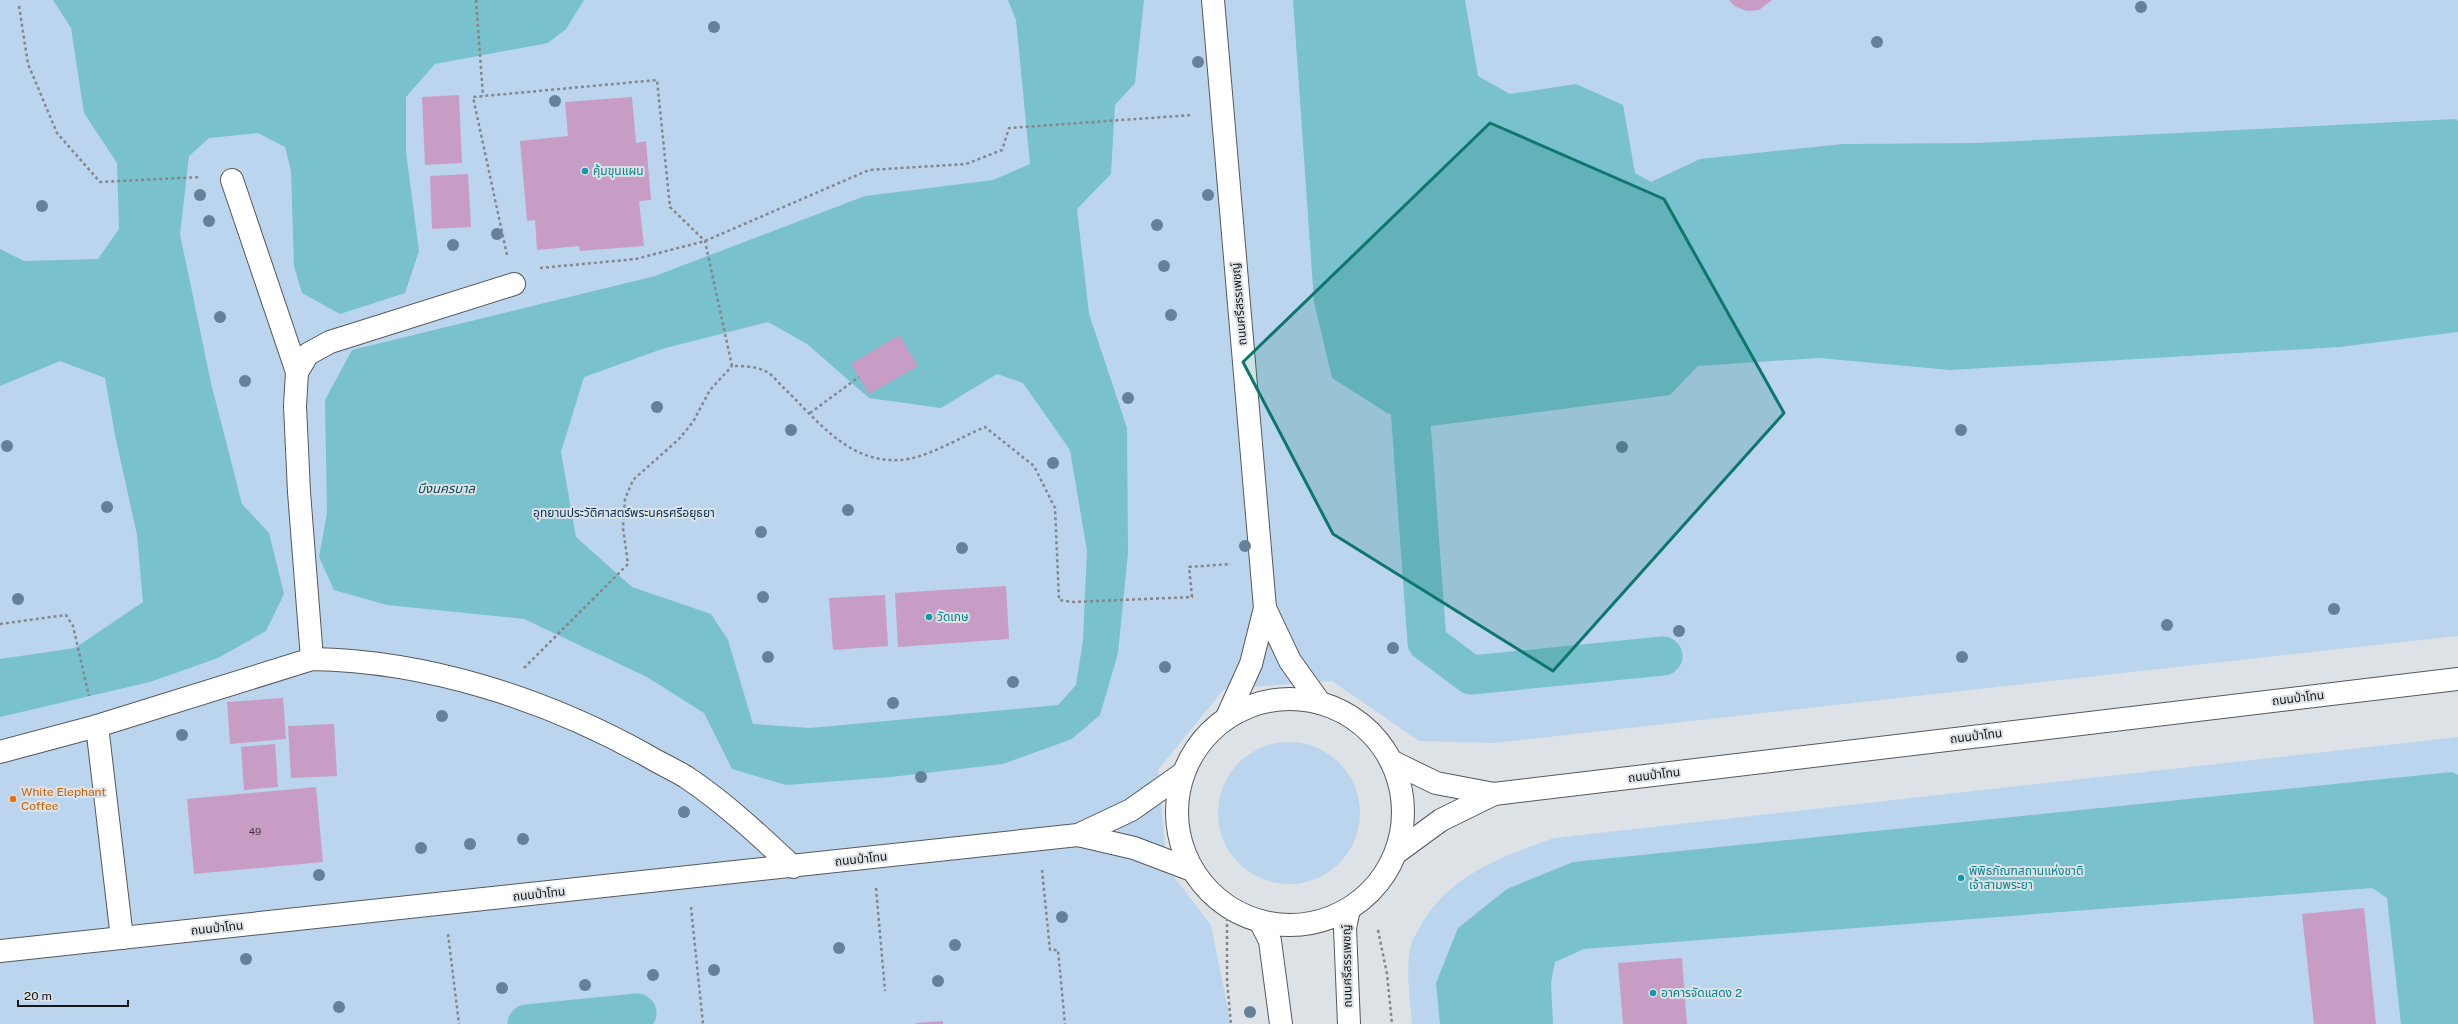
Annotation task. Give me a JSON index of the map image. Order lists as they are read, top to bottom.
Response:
{
  "streets": {
    "main road": ["ถนนศรีสรรเพชญ์", "ถนนป่าโทน"]
  },
  "water": ["บึงนครบาล"],
  "parks": ["อุทยานประวัติศาสตร์พระนครศรีอยุธยา"],
  "places": [
    "คุ้มขุนแผน",
    "วัดเกษ",
    "White Elephant Coffee",
    "พิพิธภัณฑสถานแห่งชาติ เจ้าสามพระยา",
    "อาคารจัดแสดง 2"
  ],
  "house_numbers": ["49"],
  "scale_bar": "20 m"
}
